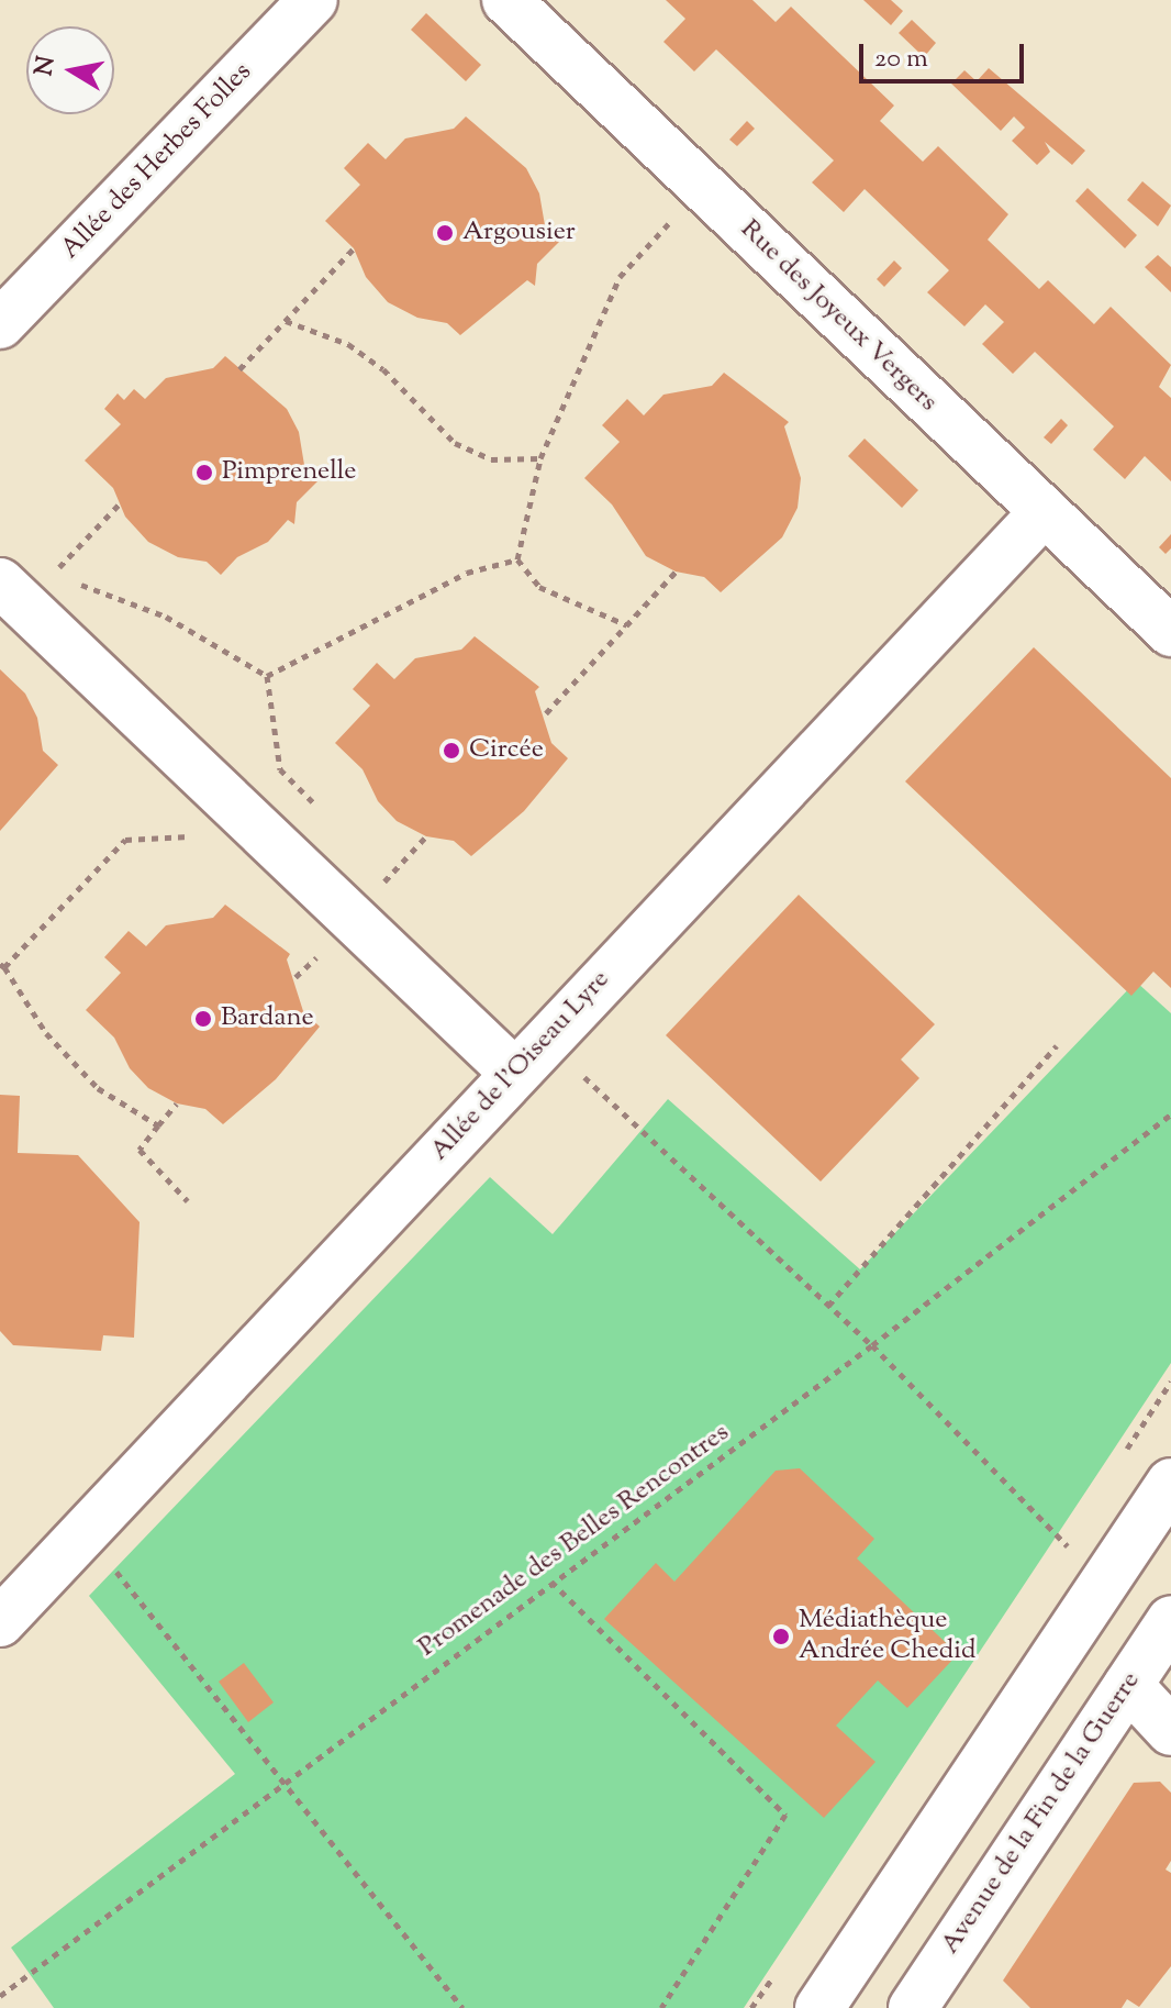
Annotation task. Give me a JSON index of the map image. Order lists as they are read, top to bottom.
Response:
{
  "streets": {
    "street": [
      "Allée des Herbes Folles",
      "Rue des Joyeux Vergers",
      "Allée de l'Oiseau Lyre",
      "Avenue de la Fin de la Guerre"
    ],
    "path": ["Promenade des Belles Rencontres"]
  },
  "crossings": [
    ["Rue des Joyeux Vergers", "Allée de l'Oiseau Lyre"]
  ],
  "places": [
    "Argousier",
    "Pimprenelle",
    "Circée",
    "Bardane",
    "Médiathèque Andrée Chedid"
  ],
  "scale_bar": "20 m",
  "north": "left"
}
